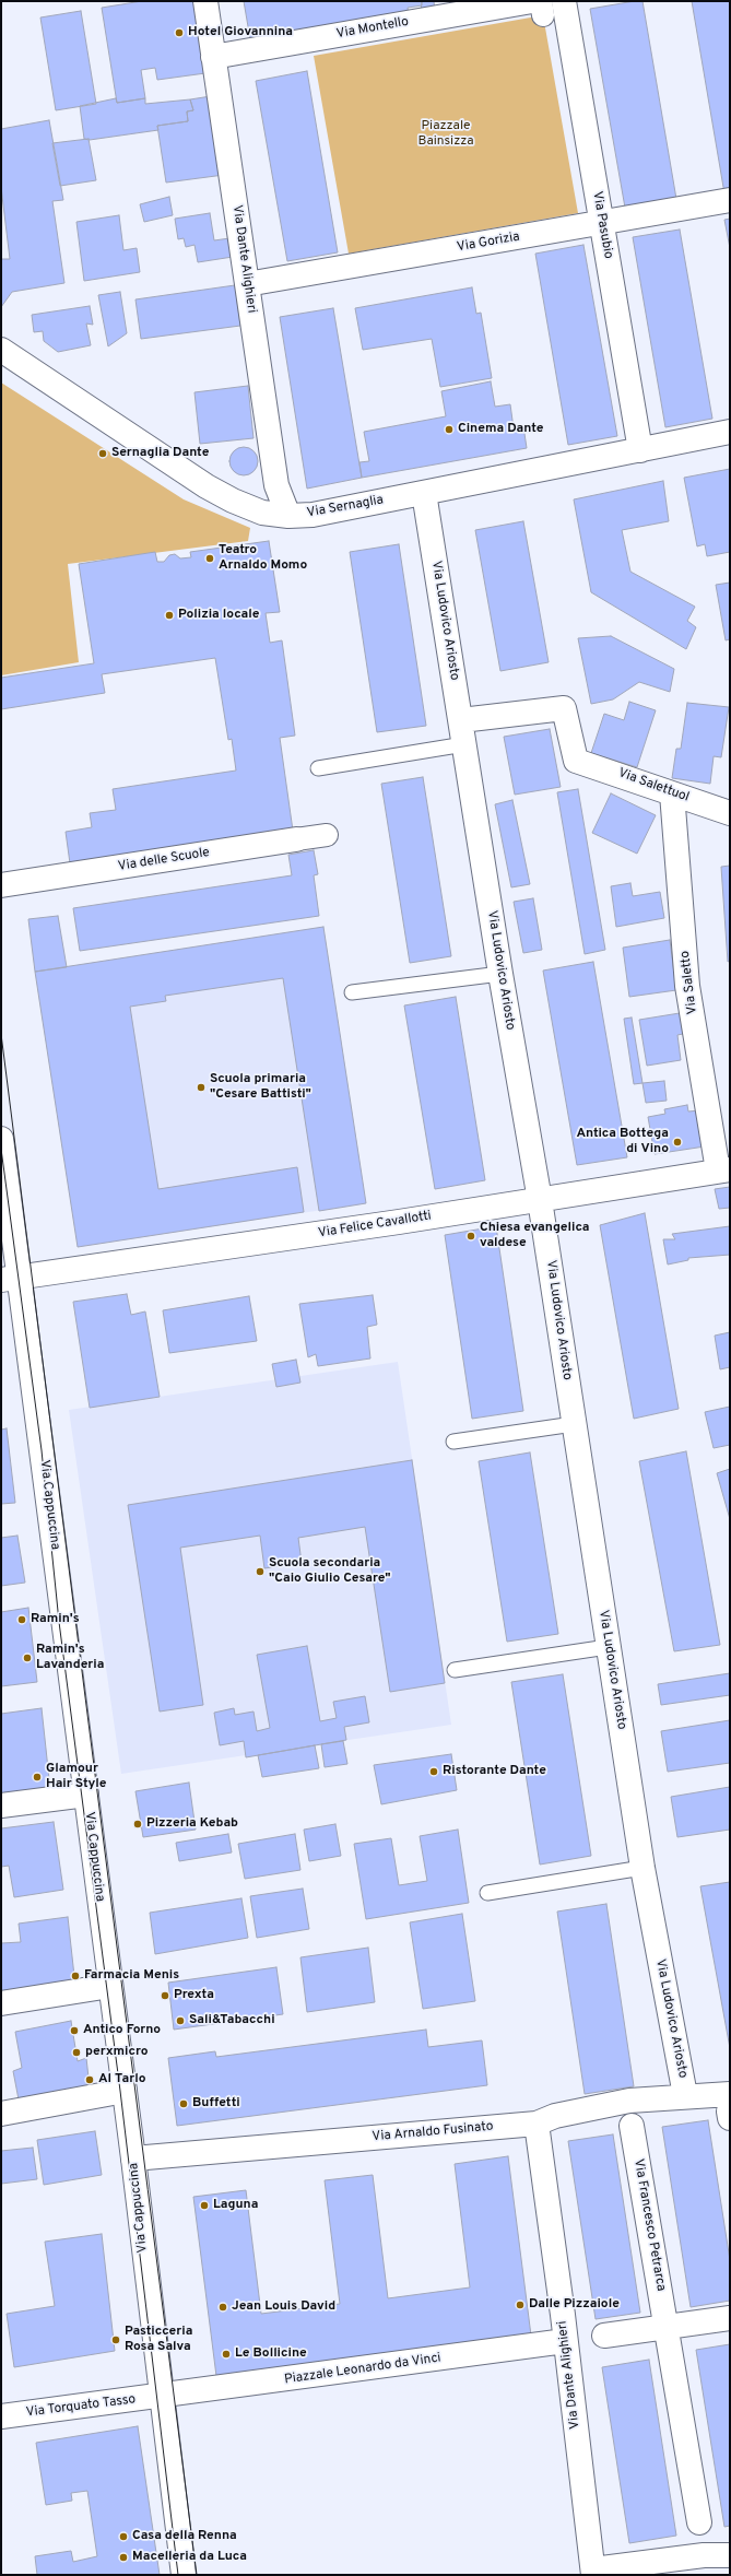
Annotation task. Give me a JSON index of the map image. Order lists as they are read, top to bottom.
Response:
{
  "streets": {
    "street": [
      "Via Montello",
      "Via Pasubio",
      "Via Gorizia",
      "Via Dante Alighieri",
      "Via Sernaglia",
      "Via Ludovico Ariosto",
      "Via Salettuol",
      "Via delle Scuole",
      "Via Saletto",
      "Via Felice Cavallotti",
      "Via Cappuccina",
      "Via Arnaldo Fusinato",
      "Via Francesco Petrarca",
      "Piazzale Leonardo da Vinci",
      "Via Torquato Tasso"
    ]
  },
  "crossings": [
    ["Via Montello", "Via Dante Alighieri"],
    ["Via Pasubio", "Via Gorizia"],
    ["Via Pasubio", "Via Sernaglia"],
    ["Via Gorizia", "Via Dante Alighieri"],
    ["Via Dante Alighieri", "Via Sernaglia"],
    ["Via Dante Alighieri", "Via Arnaldo Fusinato"],
    ["Via Dante Alighieri", "Piazzale Leonardo da Vinci"],
    ["Via Sernaglia", "Via Ludovico Ariosto"],
    ["Via Ludovico Ariosto", "Via Salettuol"],
    ["Via Ludovico Ariosto", "Via Felice Cavallotti"],
    ["Via Ludovico Ariosto", "Via Arnaldo Fusinato"],
    ["Via Salettuol", "Via Saletto"],
    ["Via Saletto", "Via Felice Cavallotti"],
    ["Via Felice Cavallotti", "Via Cappuccina"],
    ["Via Cappuccina", "Via Arnaldo Fusinato"],
    ["Via Cappuccina", "Piazzale Leonardo da Vinci"],
    ["Via Cappuccina", "Via Torquato Tasso"],
    ["Piazzale Leonardo da Vinci", "Via Torquato Tasso"]
  ],
  "parks": ["Piazzale Bainsizza"],
  "places": [
    "Hotel Giovannina",
    "Cinema Dante",
    "Sernaglia Dante",
    "Teatro Arnaldo Momo",
    "Polizia locale",
    "Scuola primaria \"Cesare Battisti\"",
    "Antica Bottega di Vino",
    "Chiesa evangelica valdese",
    "Scuola secondaria \"Caio Giulio Cesare\"",
    "Ramin's",
    "Ramin's Lavanderia",
    "Ristorante Dante",
    "Glamour Hair Style",
    "Pizzeria Kebab",
    "Farmacia Menis",
    "Prexta",
    "Sali&Tabacchi",
    "Antico Forno",
    "perxmicro",
    "Al Tarlo",
    "Buffetti",
    "Laguna",
    "Dalle Pizzaiole",
    "Jean Louis David",
    "Pasticceria Rosa Salva",
    "Le Bollicine",
    "Casa della Renna",
    "Macelleria da Luca"
  ]
}
